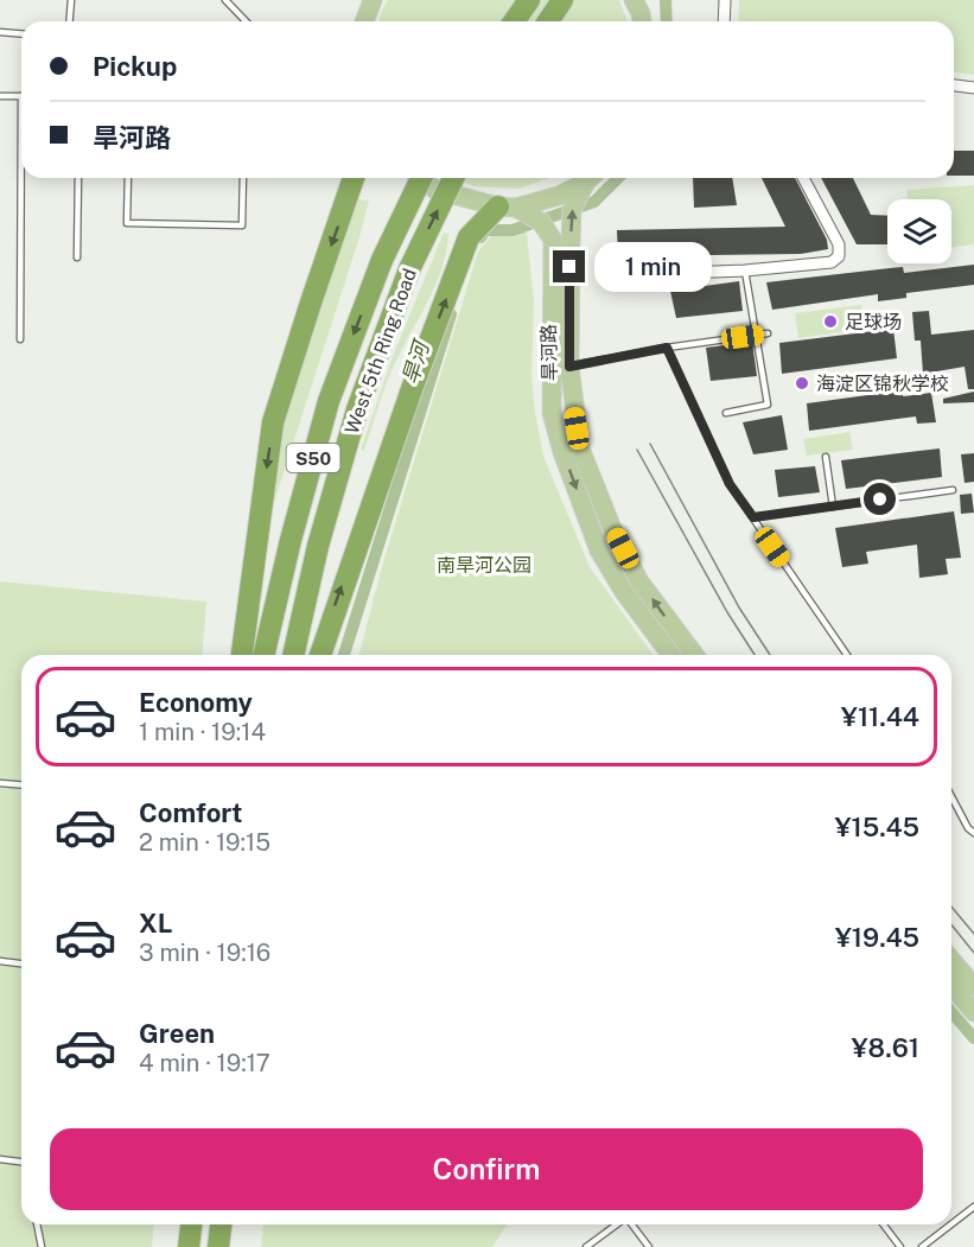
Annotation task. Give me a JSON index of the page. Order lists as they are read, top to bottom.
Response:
{
  "streets": {
    "highway": ["West 5th Ring Road", "S50"],
    "main road": ["旱河路"]
  },
  "water": ["旱河"],
  "parks": ["南旱河公园"],
  "places": ["足球场", "海淀区锦秋学校"],
  "page": {
    "banner": ["Pickup", "旱河路"],
    "bubble": "1 min",
    "list": [
      {
        "name": "Economy",
        "note": "1 min · 19:14",
        "value": "¥11.44"
      },
      {
        "name": "Comfort",
        "note": "2 min · 19:15",
        "value": "¥15.45"
      },
      {
        "name": "XL",
        "note": "3 min · 19:16",
        "value": "¥19.45"
      },
      {
        "name": "Green",
        "note": "4 min · 19:17",
        "value": "¥8.61"
      }
    ],
    "buttons": "Confirm"
  }
}
